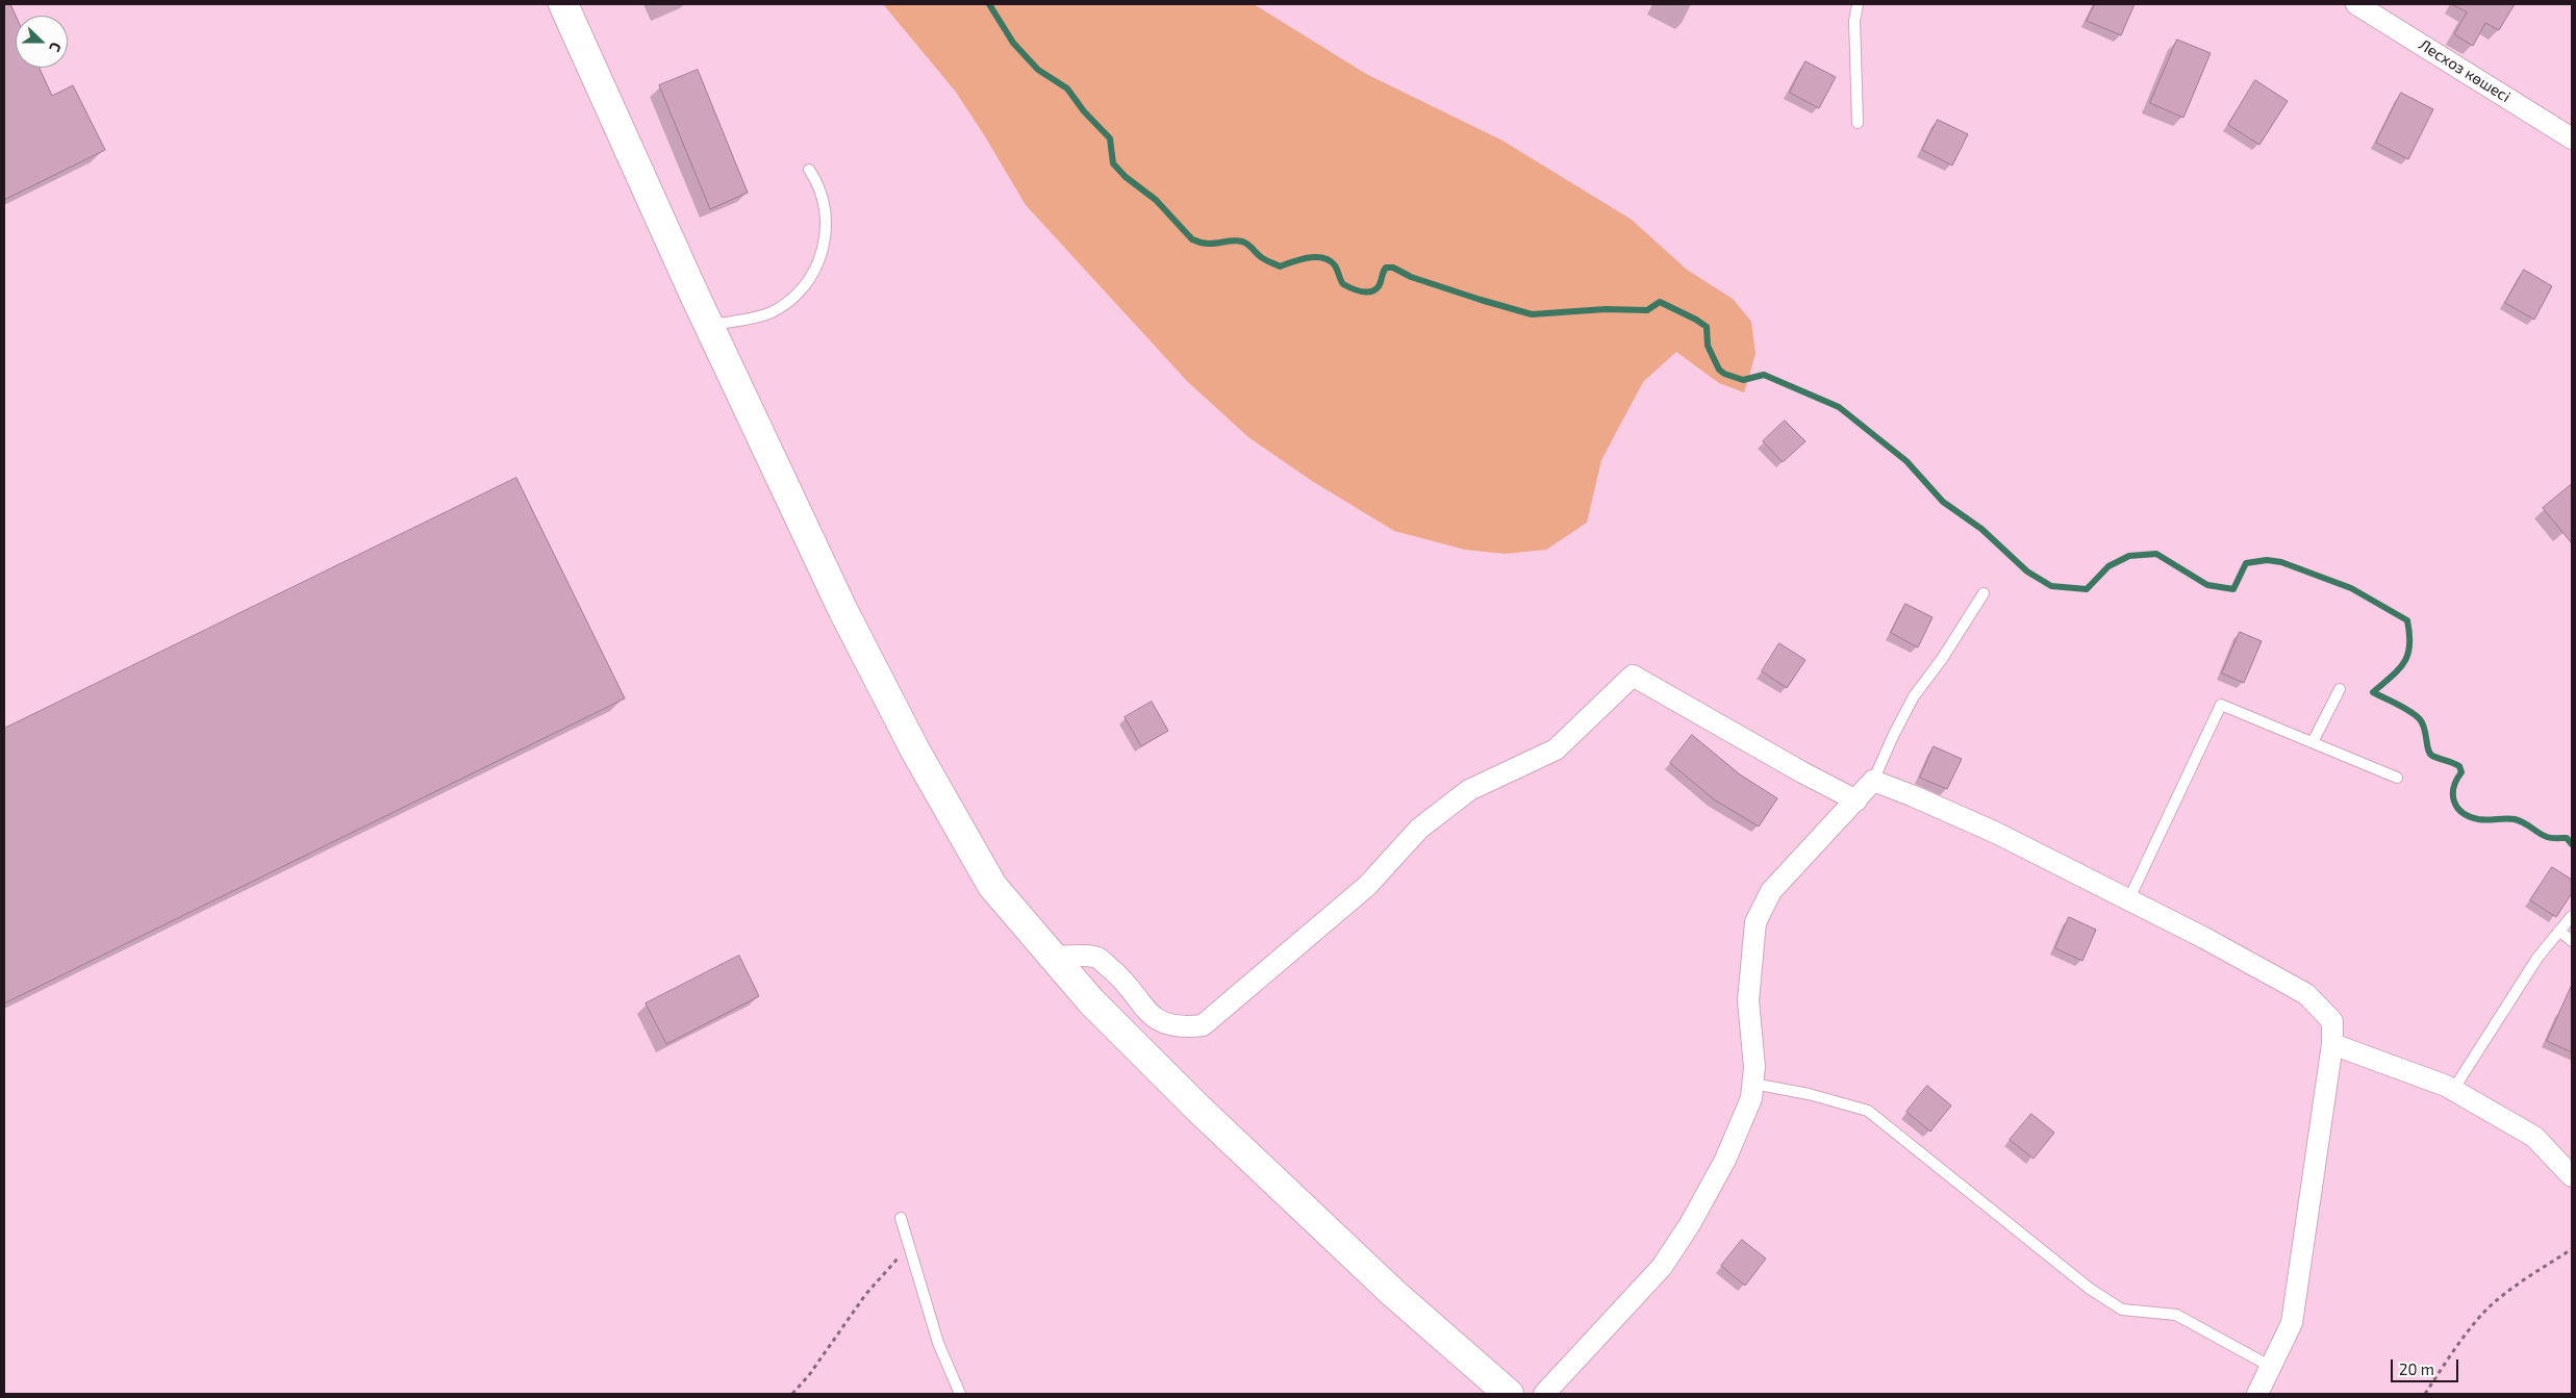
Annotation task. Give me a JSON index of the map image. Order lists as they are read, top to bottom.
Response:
{
  "streets": {
    "street": ["Лесхоз көшесі"]
  },
  "scale_bar": "20 m",
  "north": "right"
}
